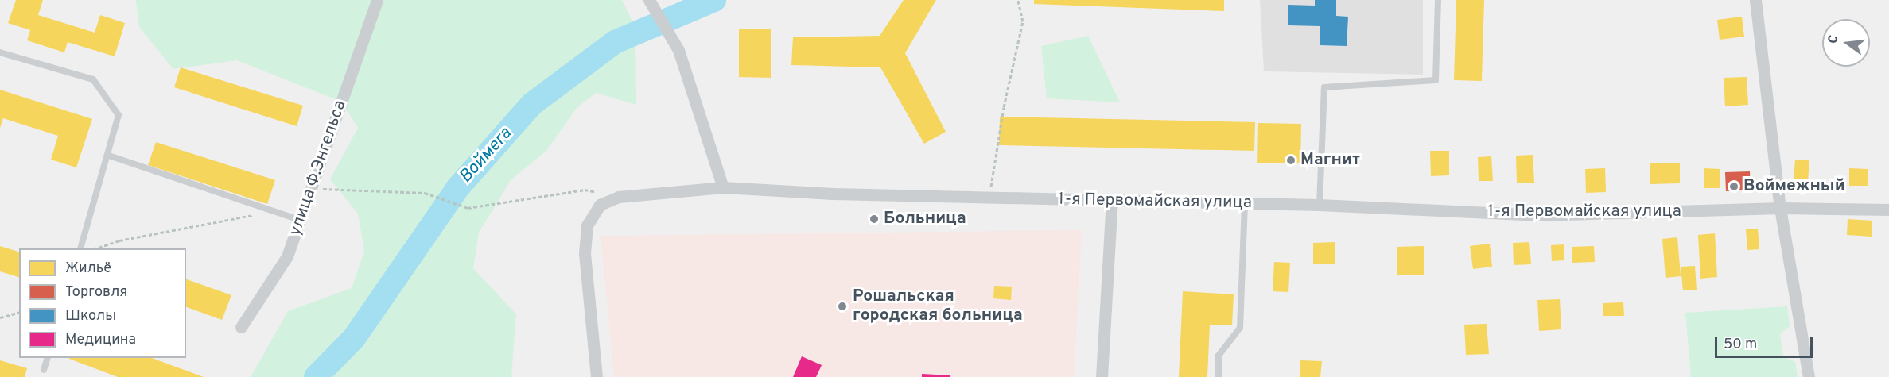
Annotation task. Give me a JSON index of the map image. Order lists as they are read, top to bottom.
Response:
{
  "streets": {
    "street": ["улица Ф.Энгельса", "1-я Первомайская улица"]
  },
  "water": ["Воймега"],
  "places": [
    "Магнит",
    "Воймежный",
    "Больница",
    "Рошальская городская больница"
  ],
  "legend": [
    "Жильё",
    "Торговля",
    "Школы",
    "Медицина"
  ],
  "scale_bar": "50 m",
  "north": "left"
}
